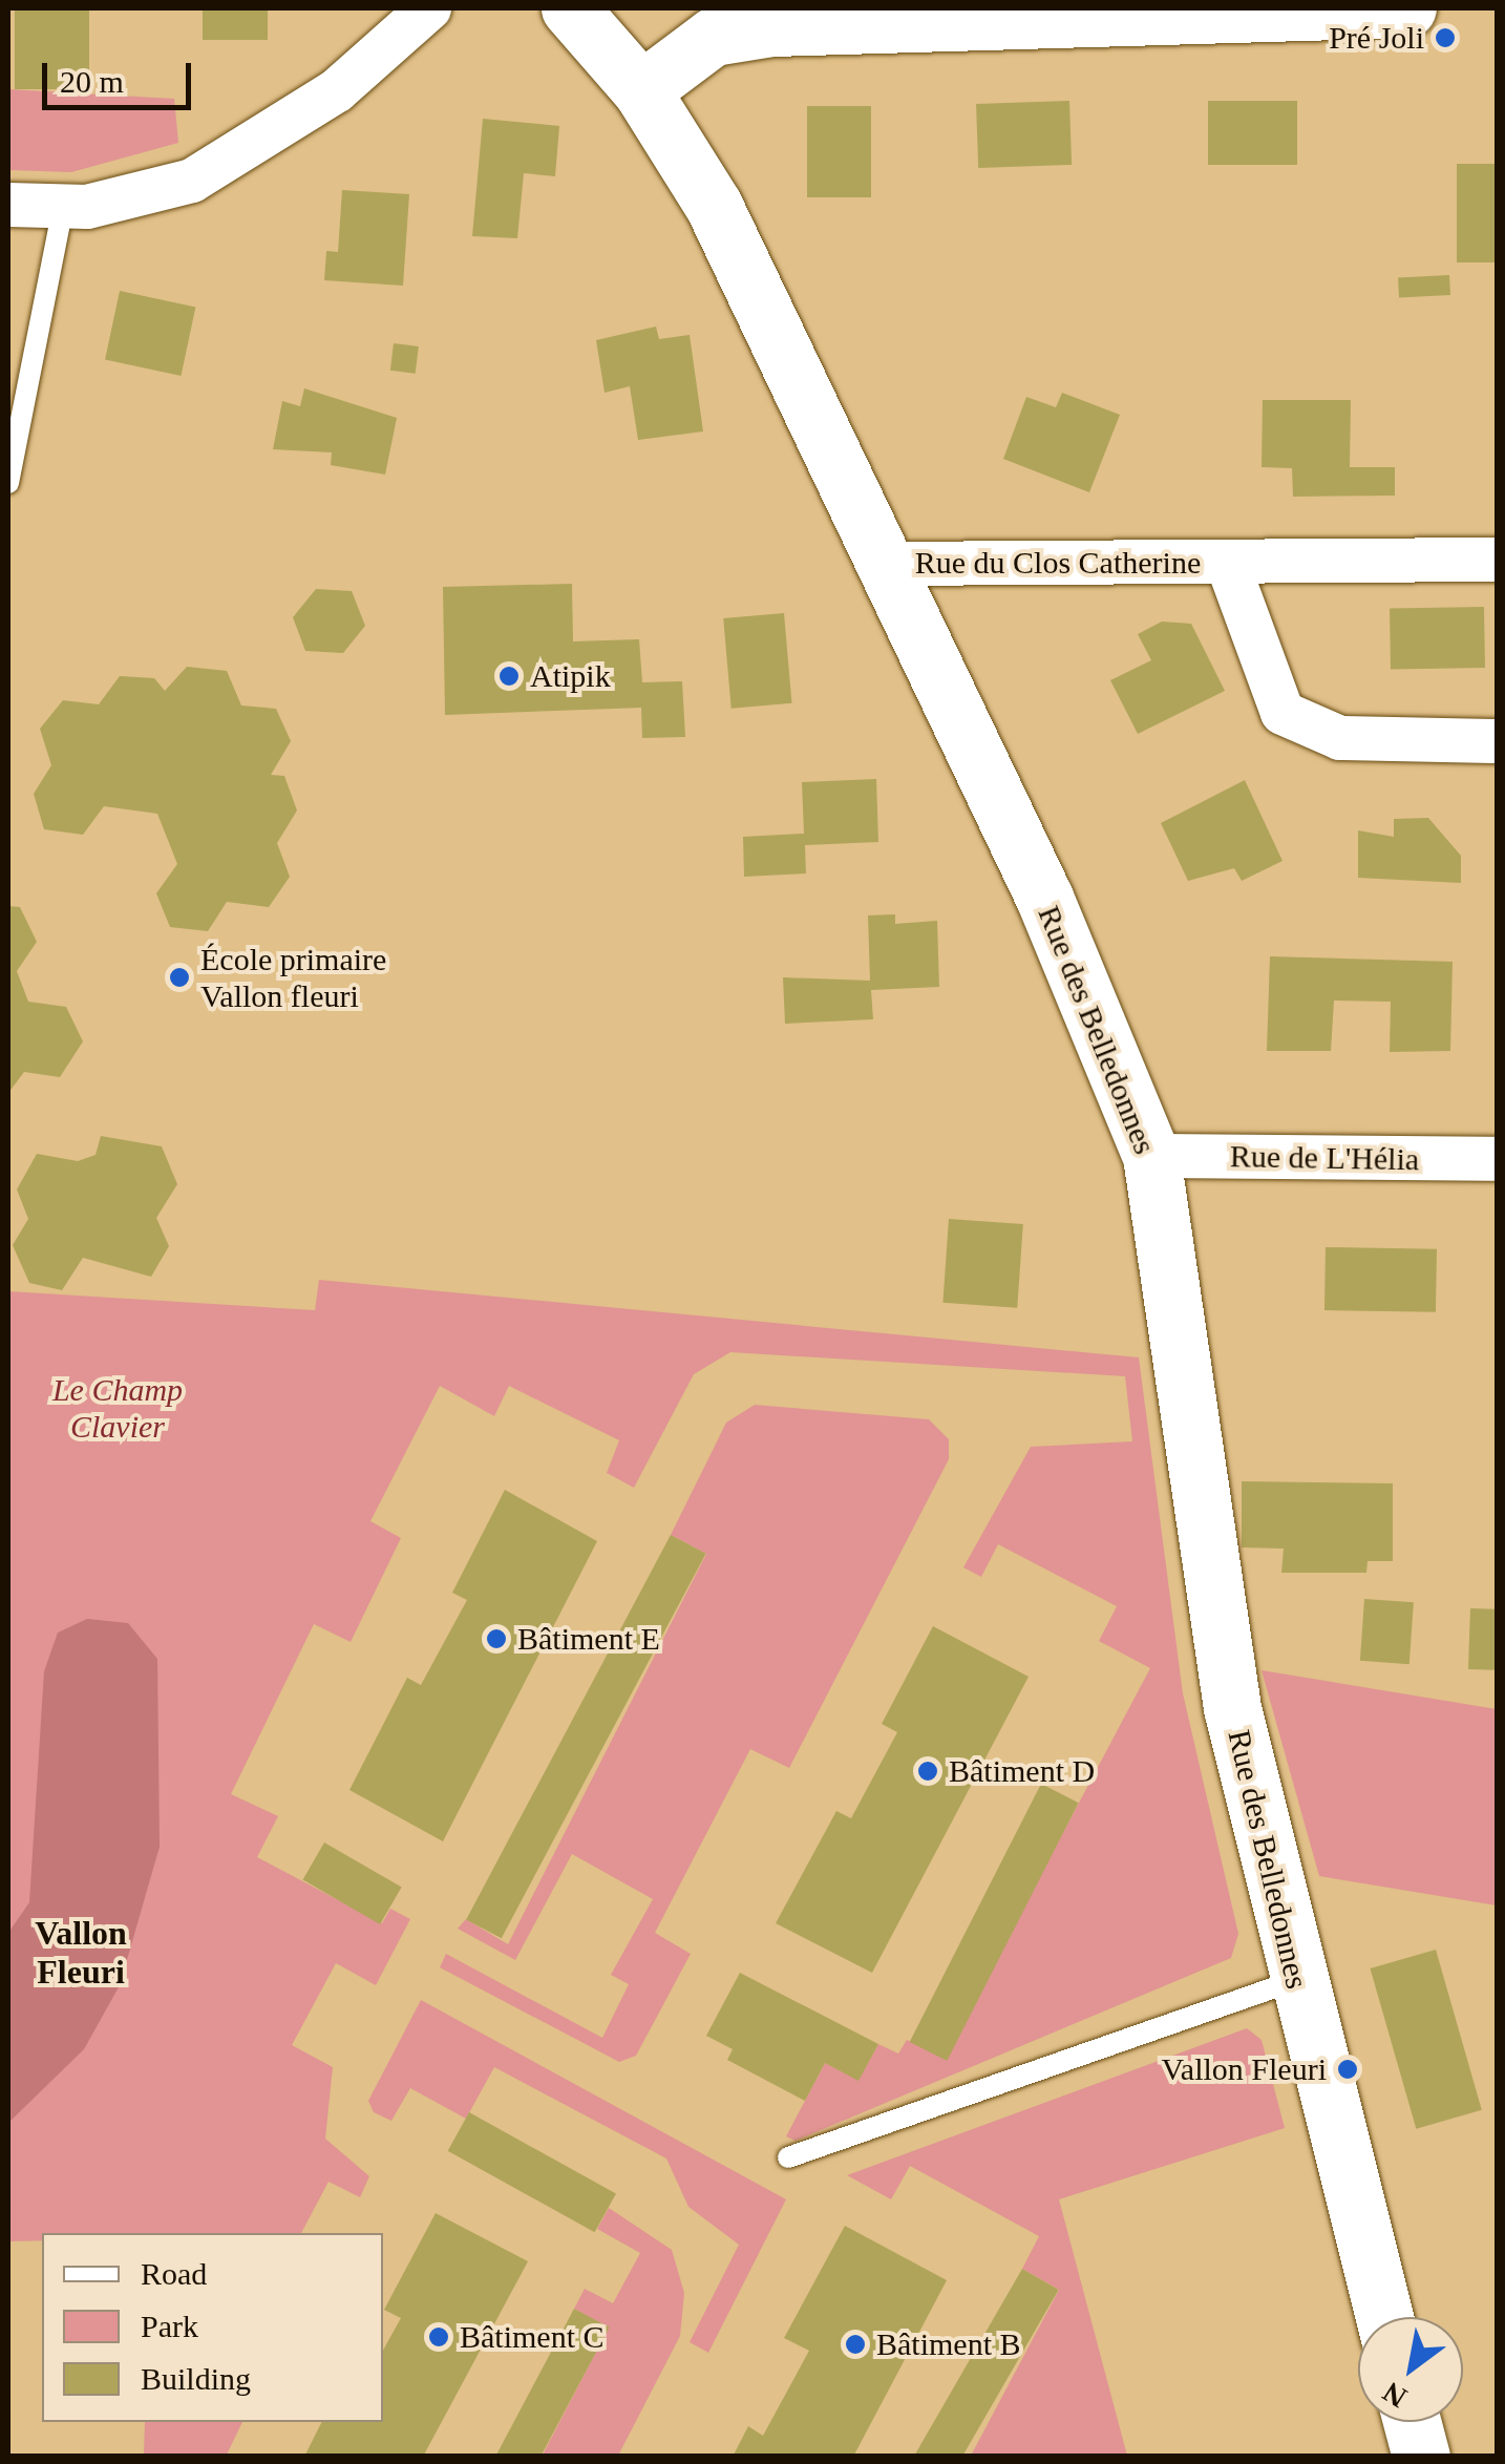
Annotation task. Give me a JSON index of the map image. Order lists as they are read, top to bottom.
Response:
{
  "streets": {
    "main road": ["Rue des Belledonnes"],
    "street": ["Rue du Clos Catherine", "Rue de L'Hélia"]
  },
  "crossings": [
    ["Rue du Clos Catherine", "Rue des Belledonnes"],
    ["Rue des Belledonnes", "Rue de L'Hélia"]
  ],
  "districts": ["Vallon Fleuri"],
  "parks": ["Le Champ Clavier"],
  "places": [
    "Pré Joli",
    "Atipik",
    "École primaire Vallon fleuri",
    "Bâtiment E",
    "Bâtiment D",
    "Vallon Fleuri",
    "Bâtiment C",
    "Bâtiment B"
  ],
  "legend": ["Road", "Park", "Building"],
  "scale_bar": "20 m",
  "north": "bottom left"
}
